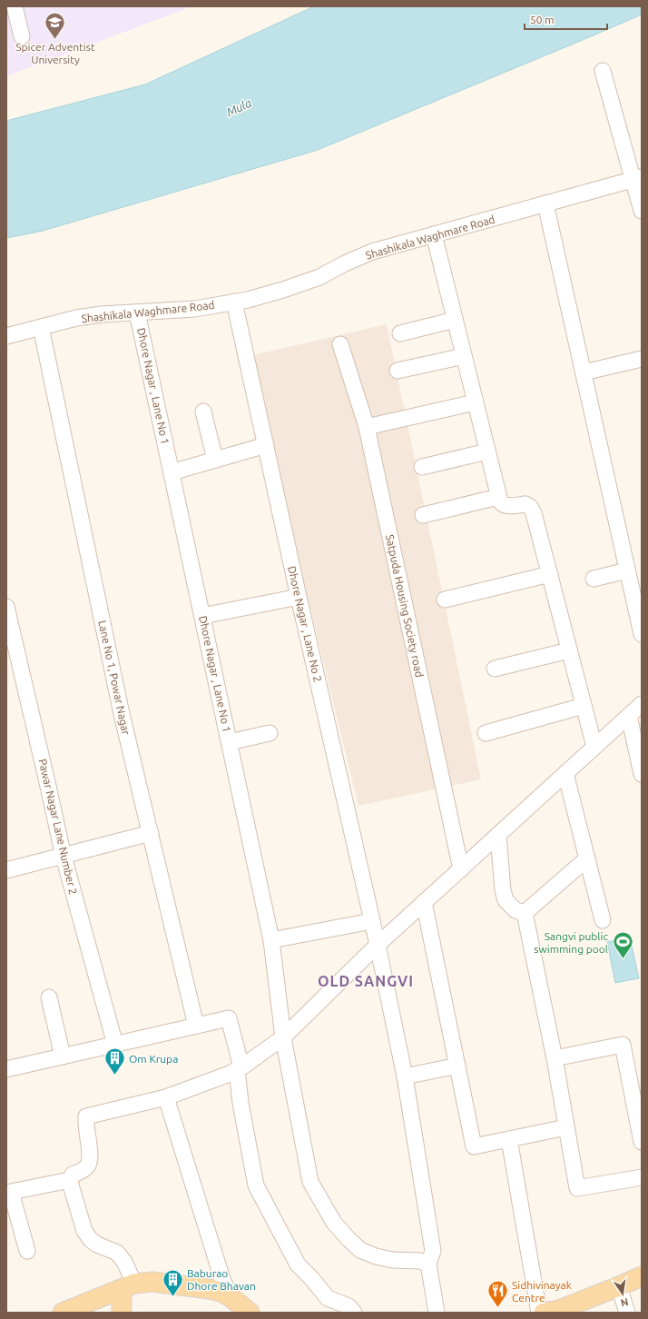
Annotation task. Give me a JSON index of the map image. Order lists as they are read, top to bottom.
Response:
{
  "streets": {
    "street": [
      "Shashikala Waghmare Road",
      "Dhore Nagar , Lane No 1",
      "Satpuda Housing Society road",
      "Dhore Nagar , Lane No 2",
      "Lane No 1, Powar Nagar",
      "Pawar Nagar Lane Number 2"
    ]
  },
  "crossings": [
    ["Shashikala Waghmare Road", "Dhore Nagar , Lane No 1"],
    ["Shashikala Waghmare Road", "Dhore Nagar , Lane No 2"],
    ["Shashikala Waghmare Road", "Lane No 1, Powar Nagar"],
    ["Dhore Nagar , Lane No 1", "Dhore Nagar , Lane No 2"]
  ],
  "districts": ["OLD SANGVI"],
  "water": ["Mula"],
  "places": {
    "school or university": ["Spicer Adventist University"],
    "sports": ["Sangvi public swimming pool"],
    "building": ["Om Krupa", "Baburao Dhore Bhavan"],
    "restaurant": ["Sidhivinayak Centre"]
  },
  "scale_bar": "50 m",
  "north": "bottom"
}
